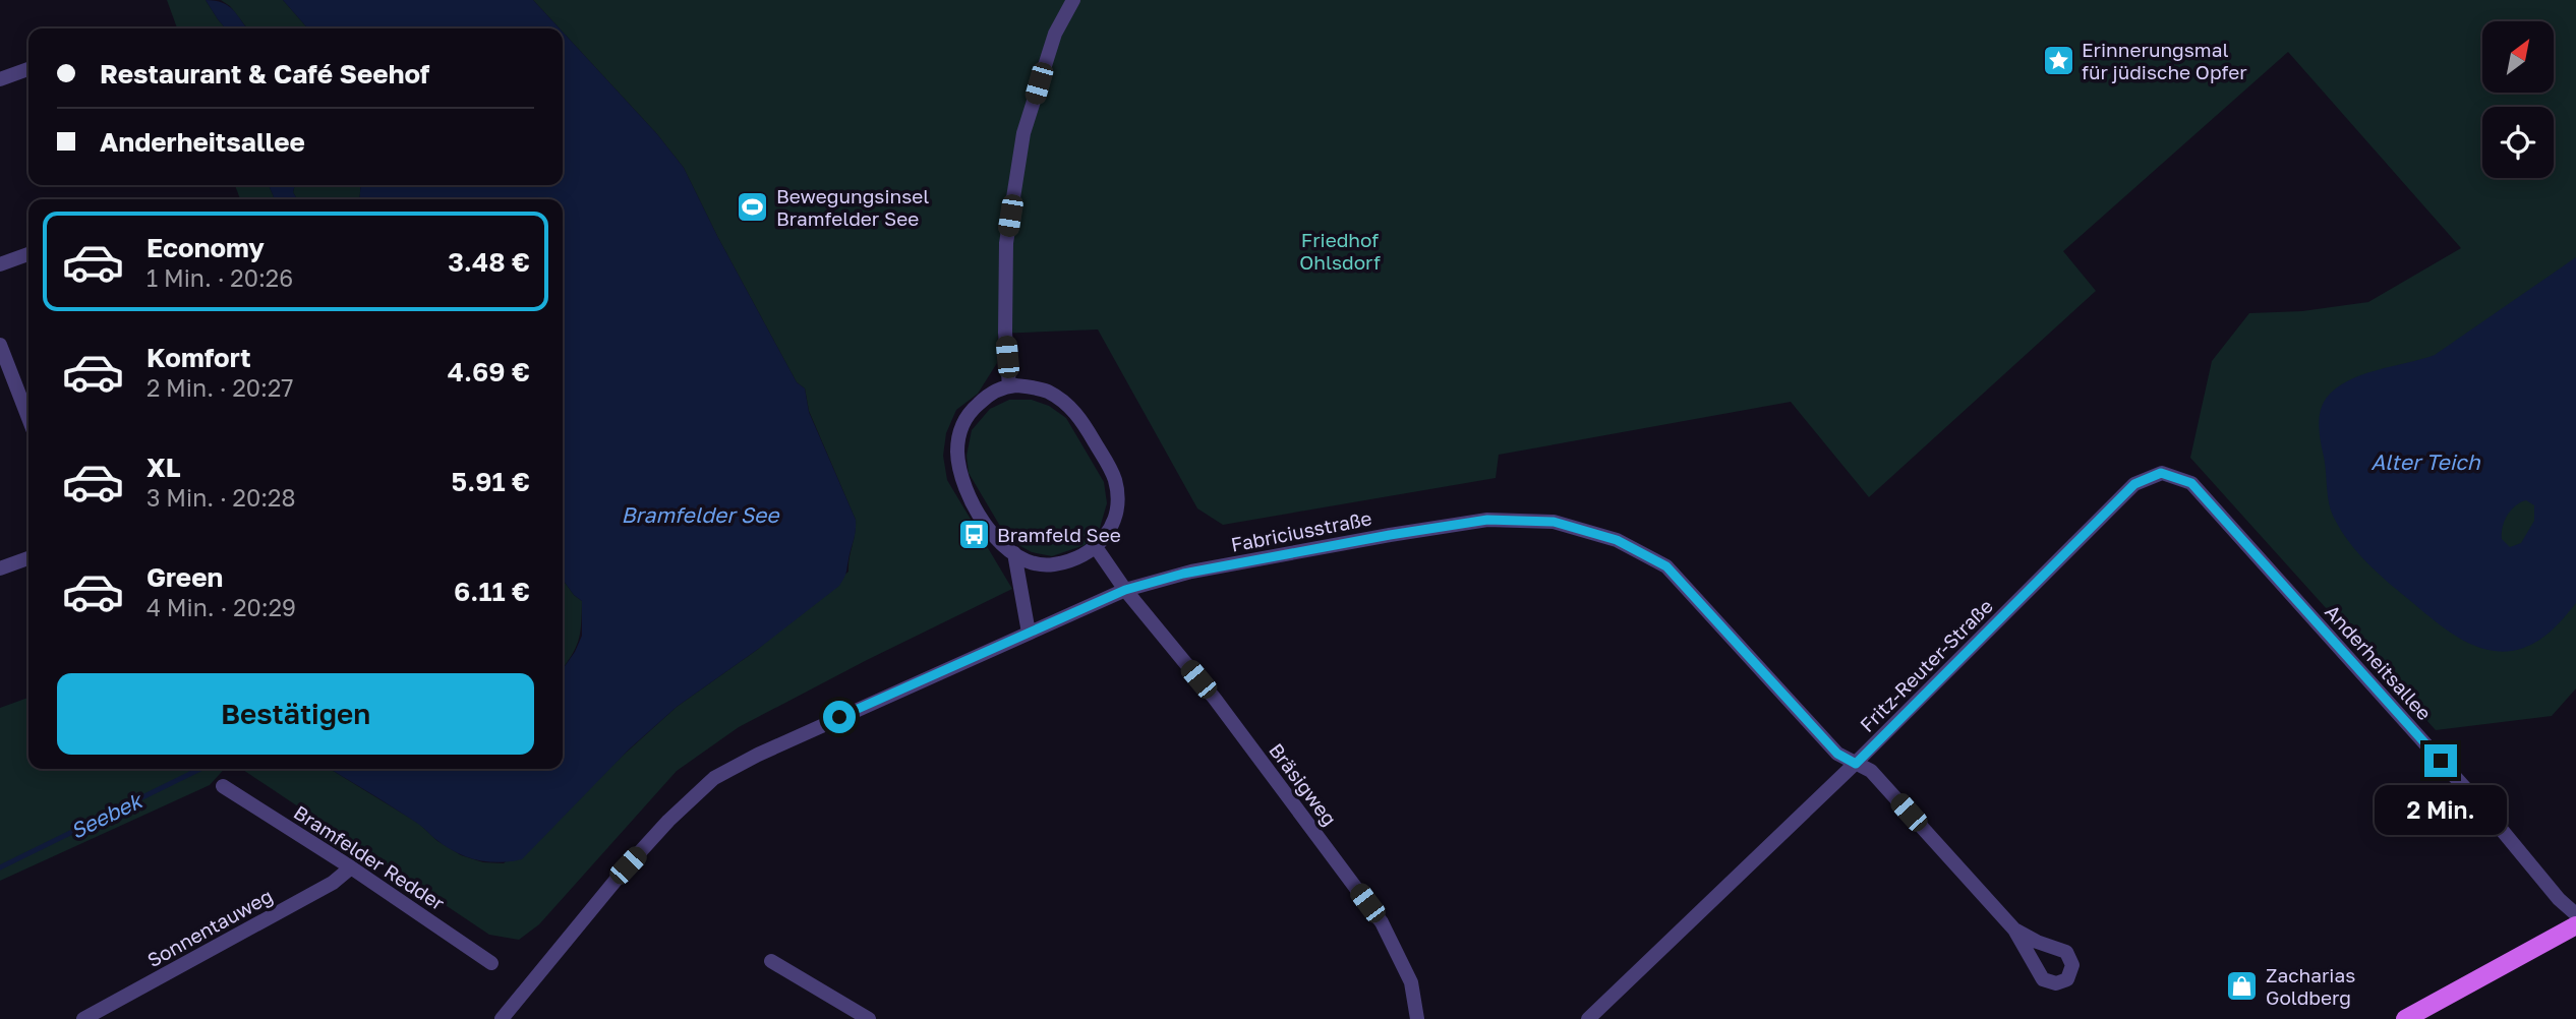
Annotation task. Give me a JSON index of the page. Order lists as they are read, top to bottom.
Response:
{
  "streets": {
    "street": [
      "Fabriciusstraße",
      "Anderheitsallee",
      "Fritz-Reuter-Straße",
      "Bräsigweg",
      "Bramfelder Redder",
      "Sonnentauweg"
    ]
  },
  "crossings": [
    ["Fabriciusstraße", "Fritz-Reuter-Straße"],
    ["Fabriciusstraße", "Bräsigweg"],
    ["Anderheitsallee", "Fritz-Reuter-Straße"],
    ["Bramfelder Redder", "Sonnentauweg"]
  ],
  "water": ["Alter Teich", "Bramfelder See", "Seebek"],
  "parks": ["Friedhof Ohlsdorf"],
  "places": {
    "place": ["Erinnerungsmal für jüdische Opfer"],
    "sports": ["Bewegungsinsel Bramfelder See"],
    "bus stop": ["Bramfeld See"],
    "shop": ["Zacharias Goldberg"]
  },
  "north": "top right",
  "page": {
    "banner": ["Restaurant & Café Seehof", "Anderheitsallee"],
    "list": [
      {
        "name": "Economy",
        "note": "1 Min. · 20:26",
        "value": "3.48 €"
      },
      {
        "name": "Komfort",
        "note": "2 Min. · 20:27",
        "value": "4.69 €"
      },
      {
        "name": "XL",
        "note": "3 Min. · 20:28",
        "value": "5.91 €"
      },
      {
        "name": "Green",
        "note": "4 Min. · 20:29",
        "value": "6.11 €"
      }
    ],
    "buttons": "Bestätigen",
    "bubble": "2 Min."
  }
}
